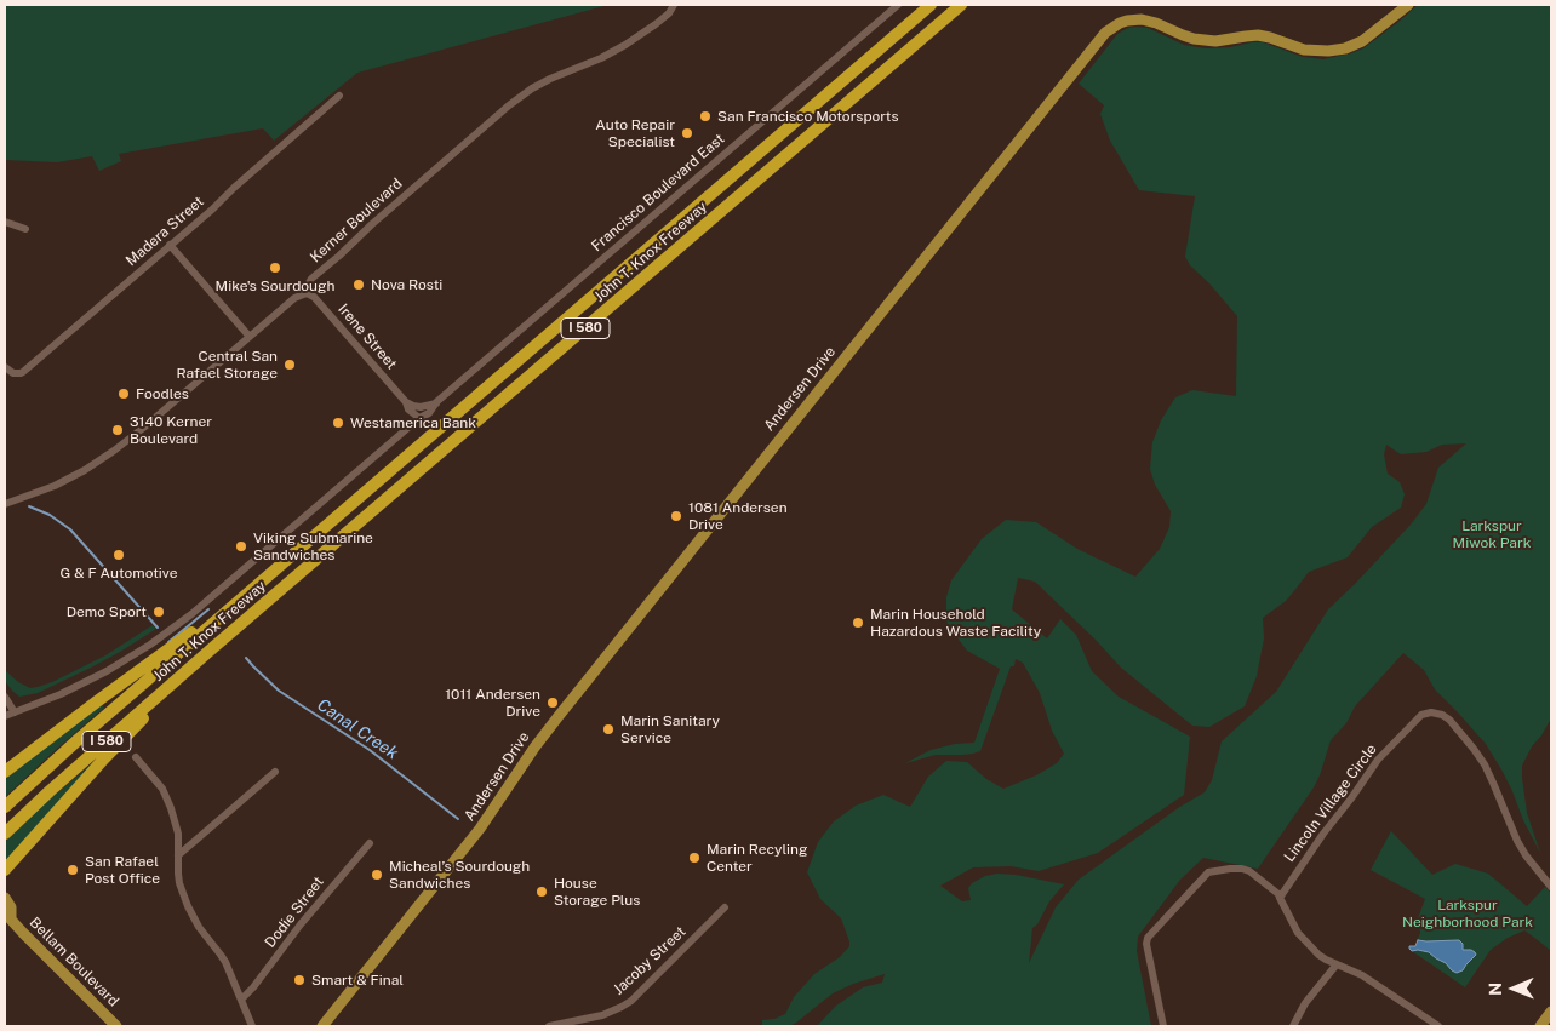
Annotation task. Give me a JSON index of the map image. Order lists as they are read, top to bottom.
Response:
{
  "streets": {
    "highway": ["John T. Knox Freeway", "I 580"],
    "main road": ["Andersen Drive", "Bellam Boulevard"],
    "street": [
      "Francisco Boulevard East",
      "Kerner Boulevard",
      "Madera Street",
      "Irene Street",
      "Lincoln Village Circle",
      "Dodie Street",
      "Jacoby Street"
    ]
  },
  "crossings": [
    ["Francisco Boulevard East", "Irene Street"],
    ["Kerner Boulevard", "Irene Street"]
  ],
  "water": ["Canal Creek"],
  "parks": ["Larkspur Miwok Park", "Larkspur Neighborhood Park"],
  "places": [
    "San Francisco Motorsports",
    "Auto Repair Specialist",
    "Mike's Sourdough",
    "Nova Rosti",
    "Central San Rafael Storage",
    "Foodles",
    "Westamerica Bank",
    "3140 Kerner Boulevard",
    "1081 Andersen Drive",
    "Viking Submarine Sandwiches",
    "G & F Automotive",
    "Demo Sport",
    "Marin Household Hazardous Waste Facility",
    "1011 Andersen Drive",
    "Marin Sanitary Service",
    "Marin Recyling Center",
    "San Rafael Post Office",
    "Micheal’s Sourdough Sandwiches",
    "House Storage Plus",
    "Smart & Final"
  ],
  "north": "left"
}
